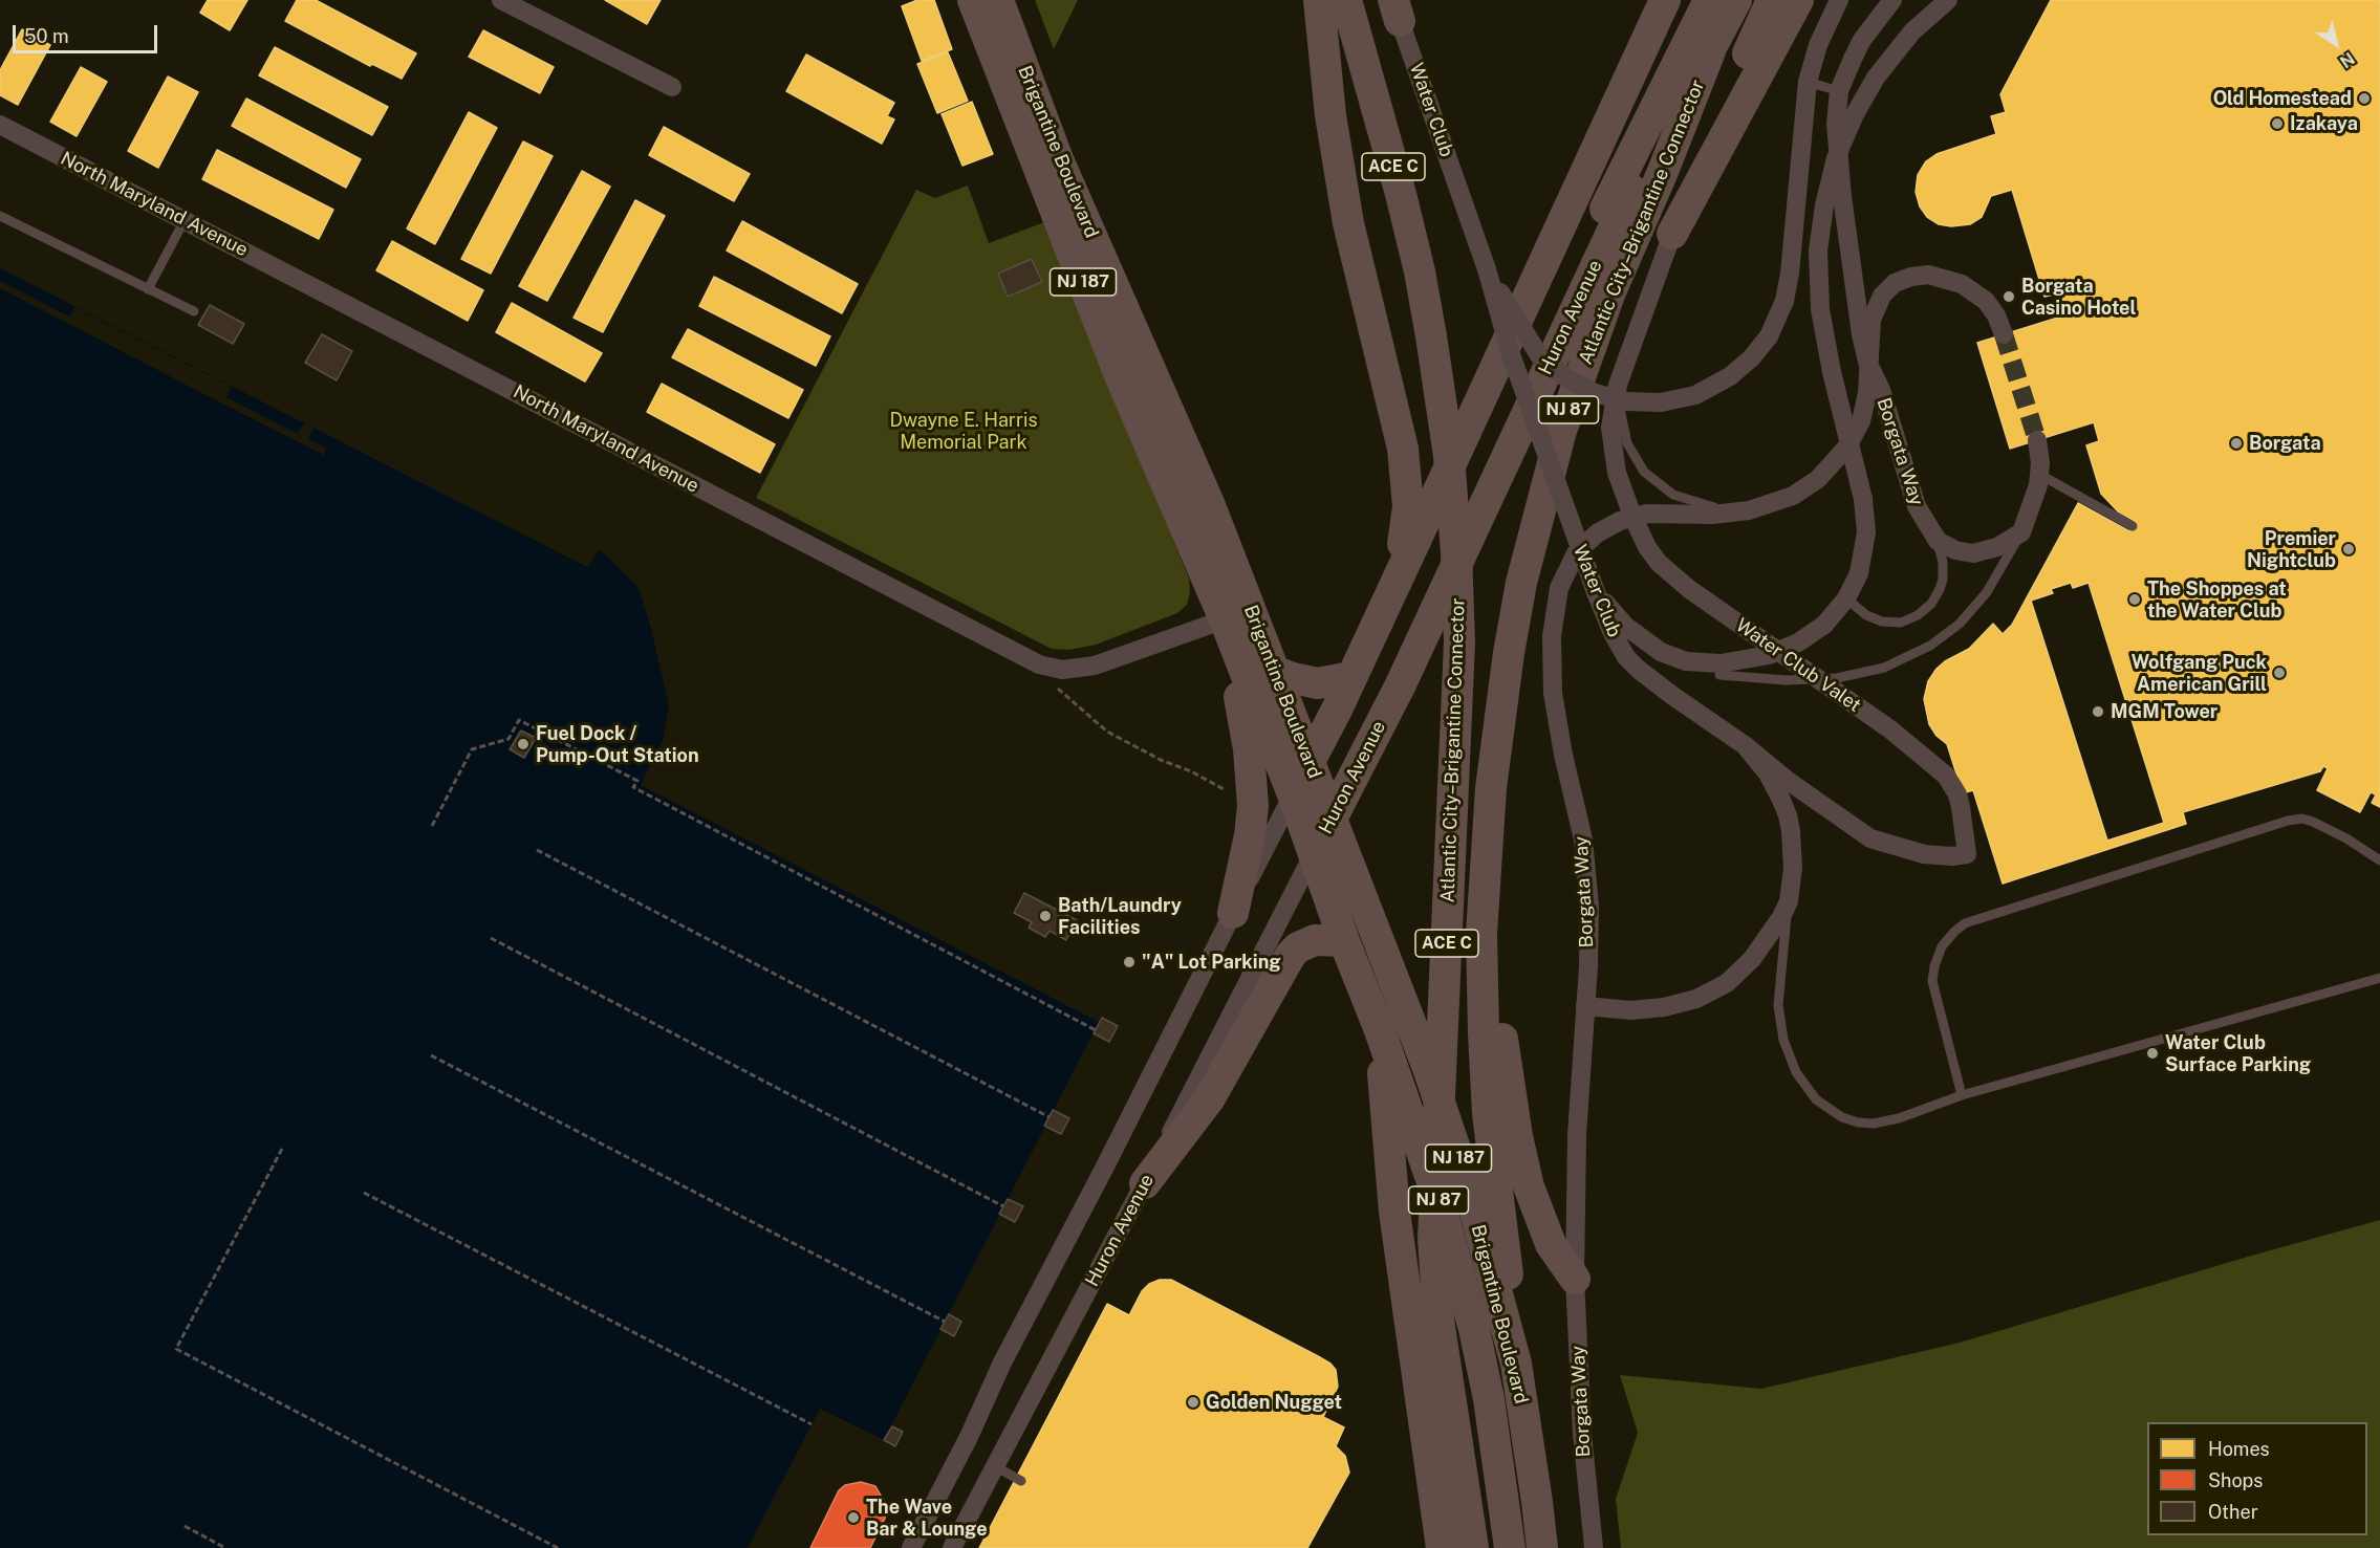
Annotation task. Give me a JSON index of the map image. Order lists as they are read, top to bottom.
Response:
{
  "streets": {
    "main road": [
      "Brigantine Boulevard",
      "ACE C",
      "Atlantic City–Brigantine Connector",
      "NJ 187",
      "Huron Avenue",
      "NJ 87"
    ],
    "street": [
      "Water Club",
      "North Maryland Avenue",
      "Borgata Way",
      "Water Club Valet"
    ]
  },
  "crossings": [
    ["Water Club", "Borgata Way"],
    ["Water Club", "Water Club Valet"],
    ["Brigantine Boulevard", "North Maryland Avenue"],
    ["Brigantine Boulevard", "Atlantic City–Brigantine Connector"],
    ["Brigantine Boulevard", "Huron Avenue"],
    ["Atlantic City–Brigantine Connector", "Huron Avenue"],
    ["Borgata Way", "Water Club Valet"]
  ],
  "parks": ["Dwayne E. Harris Memorial Park"],
  "places": [
    "Old Homestead",
    "Izakaya",
    "Borgata Casino Hotel",
    "Borgata",
    "Premier Nightclub",
    "The Shoppes at the Water Club",
    "Wolfgang Puck American Grill",
    "MGM Tower",
    "Fuel Dock / Pump-Out Station",
    "Bath/Laundry Facilities",
    "\"A\" Lot Parking",
    "Water Club Surface Parking",
    "Golden Nugget",
    "The Wave Bar & Lounge"
  ],
  "legend": ["Homes", "Shops", "Other"],
  "scale_bar": "50 m",
  "north": "bottom right"
}
